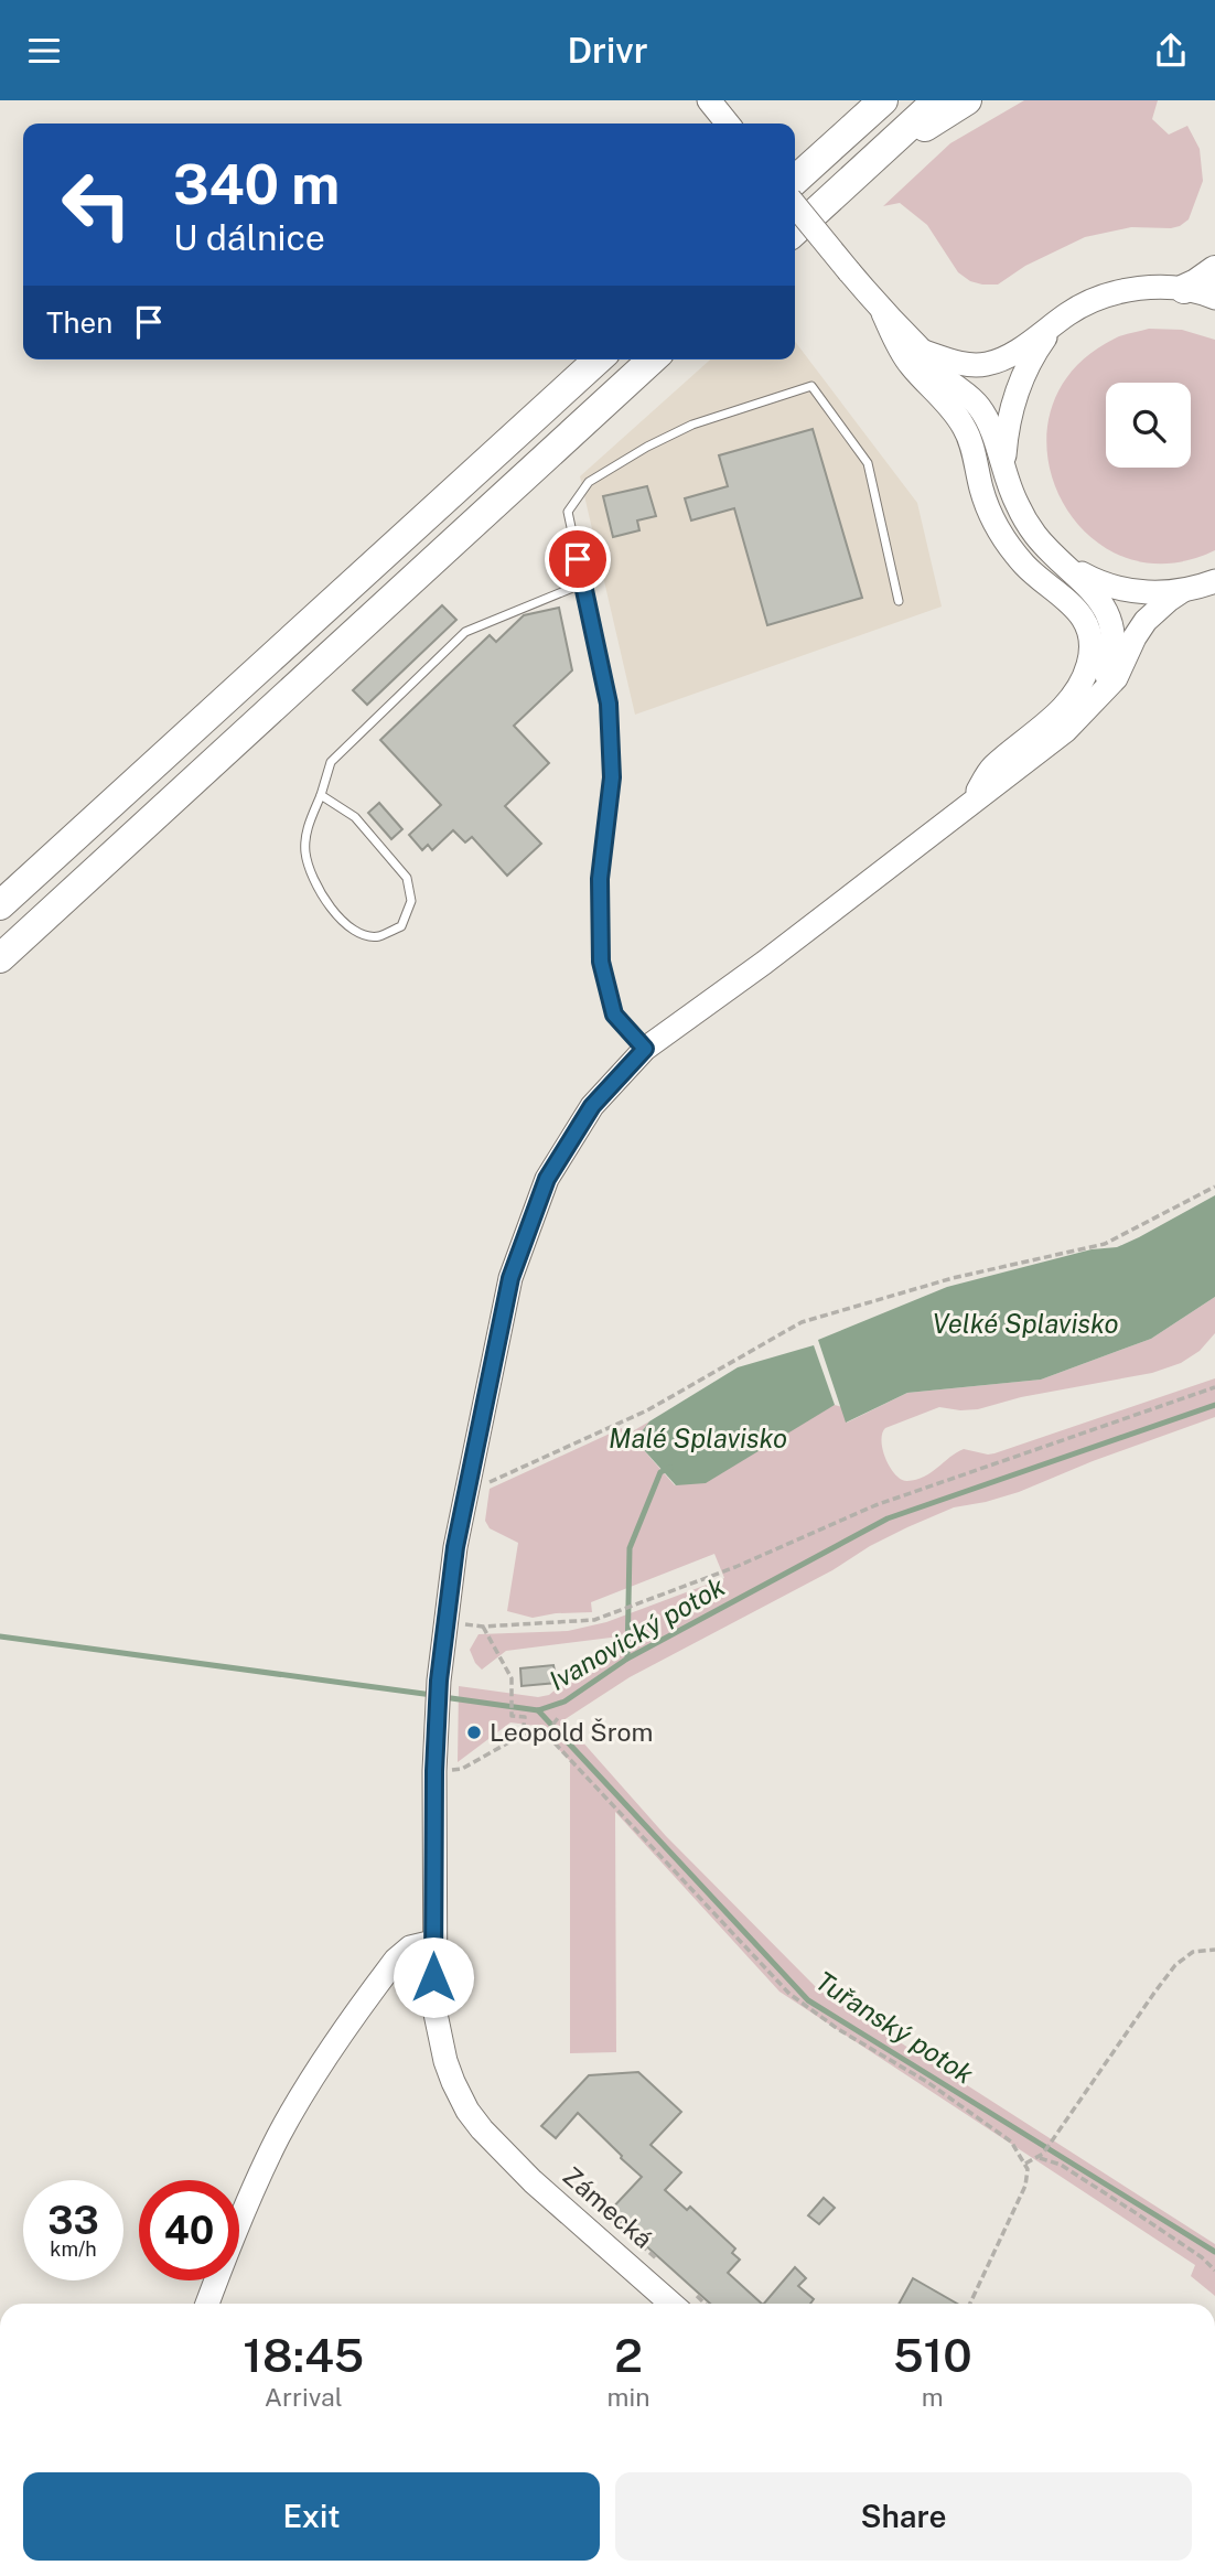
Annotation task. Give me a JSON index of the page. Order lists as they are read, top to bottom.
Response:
{
  "streets": {
    "street": ["Zámecká"]
  },
  "water": [
    "Velké Splavisko",
    "Malé Splavisko",
    "Ivanovický potok",
    "Tuřanský potok"
  ],
  "places": ["Leopold Šrom"],
  "page": {
    "header": "Drivr",
    "turn": ["340 m", "U dálnice"],
    "then": "Then",
    "speed": "33 km/h",
    "limit": "40",
    "eta": [
      "18:45",
      "Arrival",
      "2",
      "min",
      "510",
      "m"
    ],
    "buttons": ["Exit", "Share"]
  }
}
